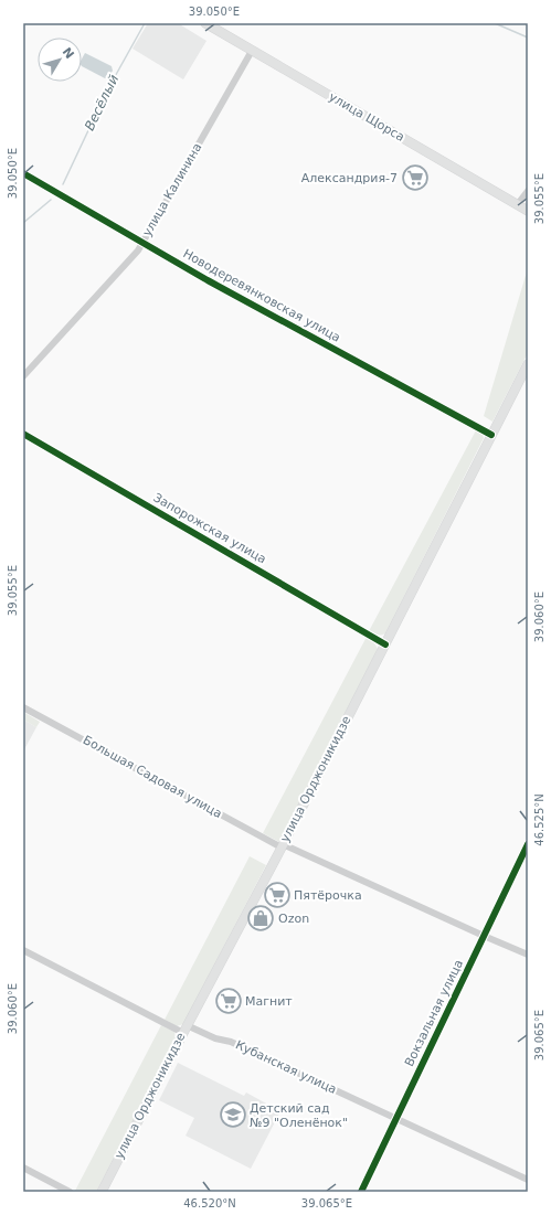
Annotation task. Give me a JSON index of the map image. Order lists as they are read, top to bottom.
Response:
{
  "streets": {
    "main road": ["улица Щорса", "улица Орджоникидзе"],
    "street": [
      "улица Калинина",
      "Новодеревянковская улица",
      "Запорожская улица",
      "Большая Садовая улица",
      "Вокзальная улица",
      "Кубанская улица"
    ]
  },
  "crossings": [
    ["улица Щорса", "улица Калинина"],
    ["улица Калинина", "Новодеревянковская улица"],
    ["Новодеревянковская улица", "улица Орджоникидзе"],
    ["Запорожская улица", "улица Орджоникидзе"],
    ["Большая Садовая улица", "улица Орджоникидзе"],
    ["Большая Садовая улица", "Вокзальная улица"],
    ["улица Орджоникидзе", "Кубанская улица"],
    ["Вокзальная улица", "Кубанская улица"]
  ],
  "water": ["Весёлый"],
  "places": {
    "supermarket": ["Александрия-7", "Пятёрочка", "Магнит"],
    "shop": ["Ozon"],
    "school or university": ["Детский сад №9 \"Оленёнок\""]
  },
  "north": "top right",
  "coordinates": [
    "39.050°E",
    "39.055°E",
    "39.060°E",
    "46.525°N",
    "39.065°E",
    "46.520°N"
  ]
}
